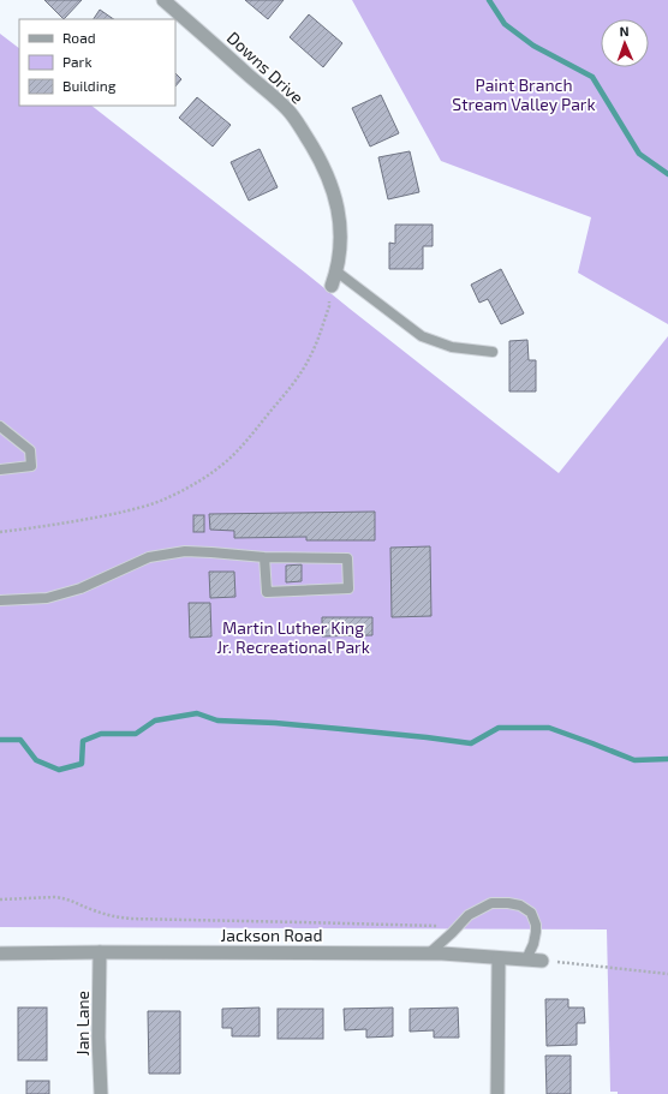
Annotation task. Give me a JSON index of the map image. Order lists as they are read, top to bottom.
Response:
{
  "streets": {
    "street": ["Downs Drive", "Jackson Road", "Jan Lane"]
  },
  "crossings": [
    ["Jackson Road", "Jan Lane"]
  ],
  "parks": ["Paint Branch Stream Valley Park", "Martin Luther King Jr. Recreational Park"],
  "legend": ["Road", "Park", "Building"],
  "north": "top"
}
